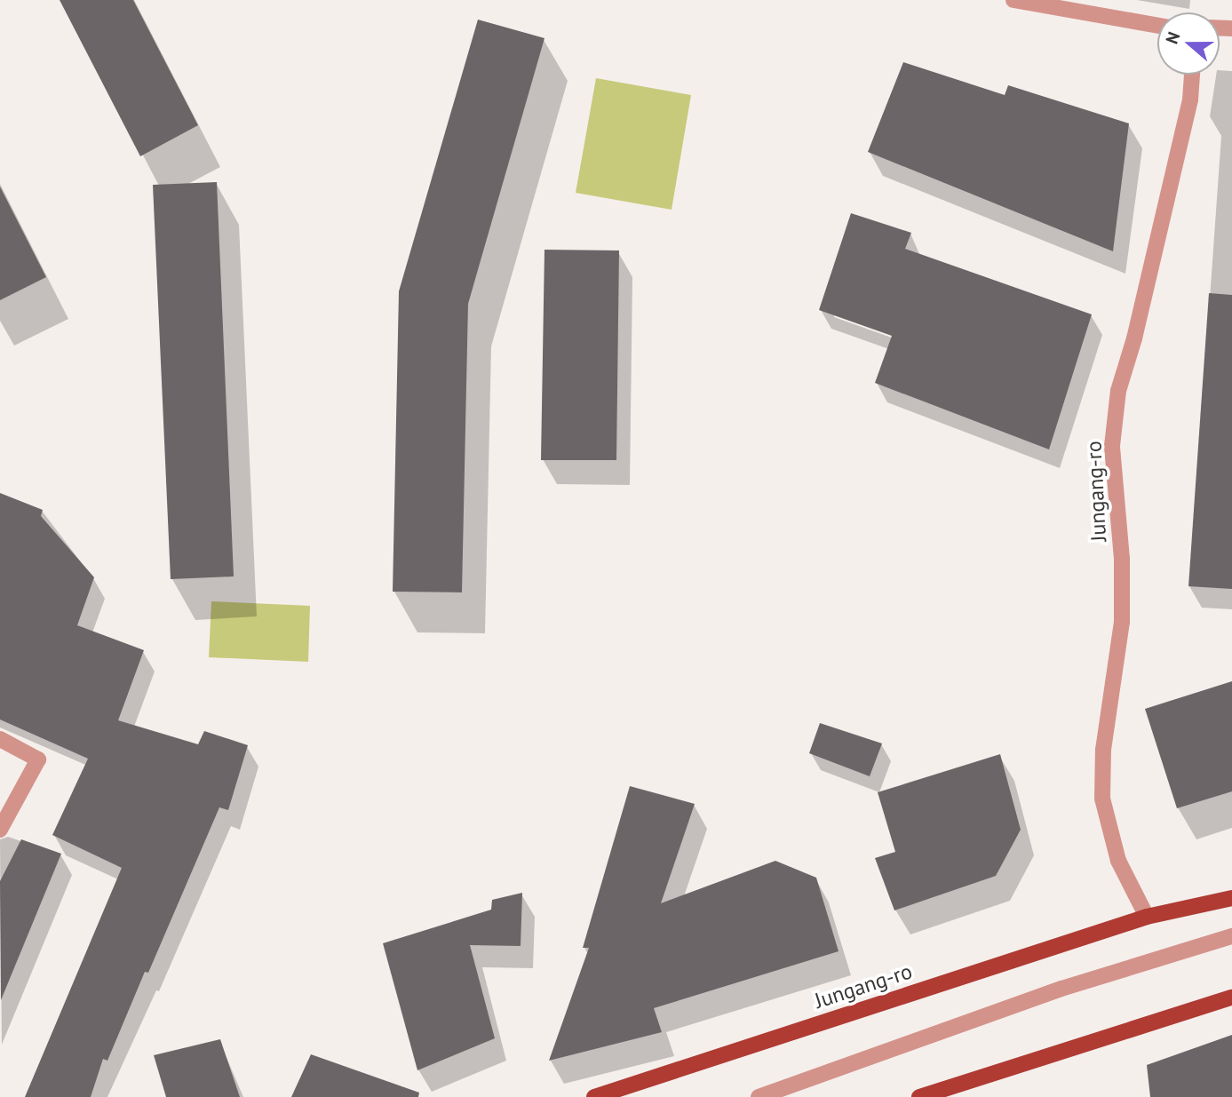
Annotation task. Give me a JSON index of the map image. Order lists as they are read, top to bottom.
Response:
{
  "streets": {
    "main road": ["Jungang-ro"]
  },
  "north": "left"
}
